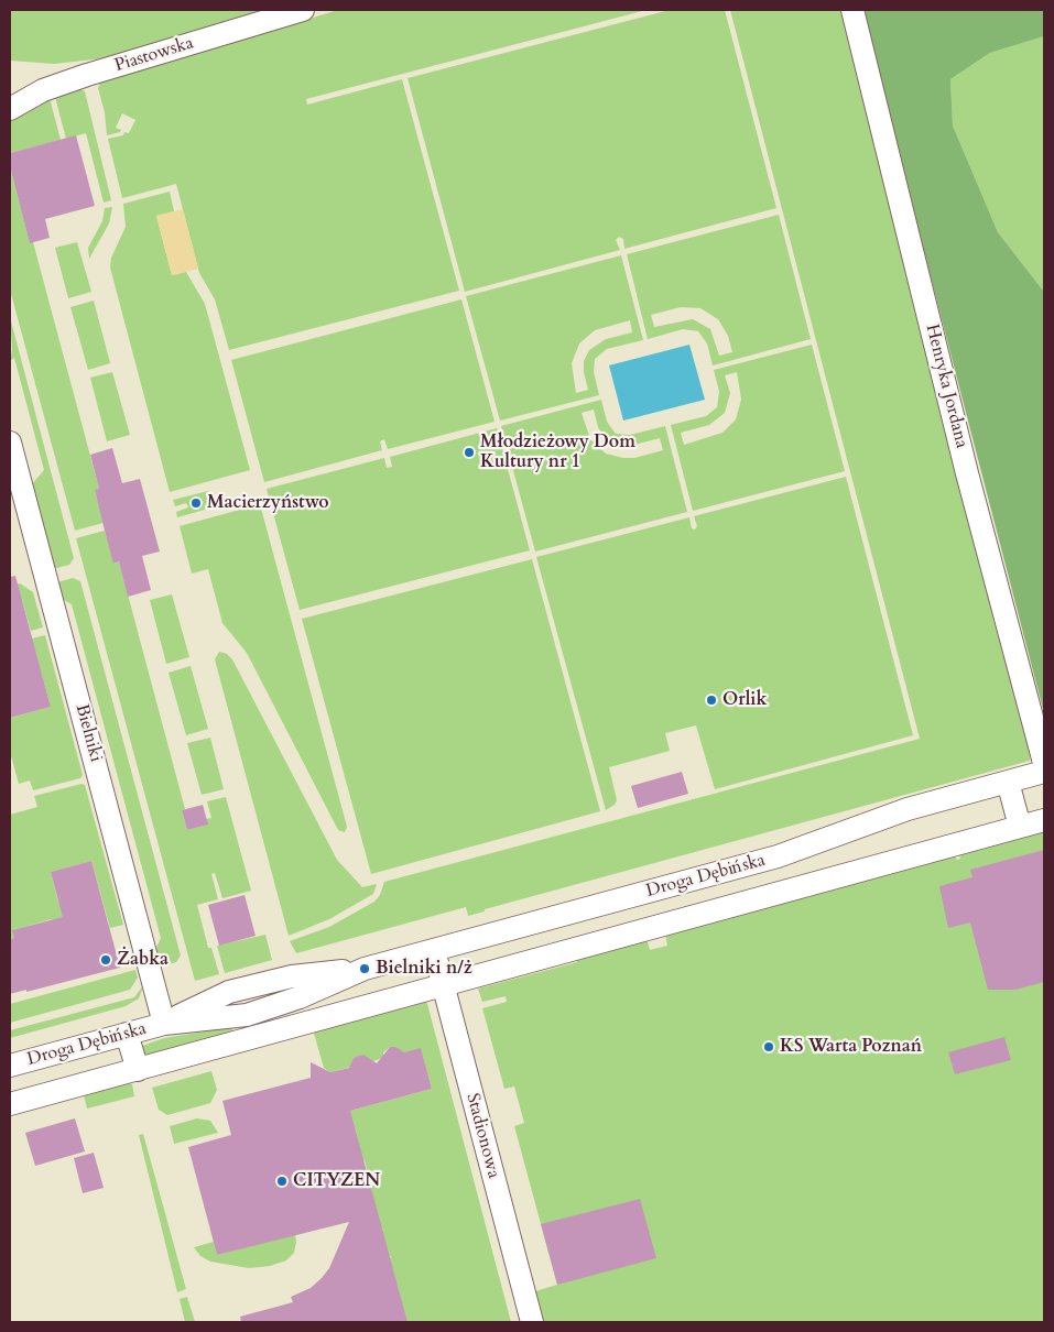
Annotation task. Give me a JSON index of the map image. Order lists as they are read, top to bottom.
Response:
{
  "streets": {
    "street": [
      "Piastowska",
      "Henryka Jordana",
      "Bielniki",
      "Droga Dębińska",
      "Stadionowa"
    ]
  },
  "crossings": [
    ["Bielniki", "Droga Dębińska"],
    ["Droga Dębińska", "Stadionowa"]
  ],
  "places": [
    "Młodzieżowy Dom Kultury nr 1",
    "Macierzyństwo",
    "Orlik",
    "Żabka",
    "Bielniki n/ż",
    "KS Warta Poznań",
    "CITYZEN"
  ]
}
